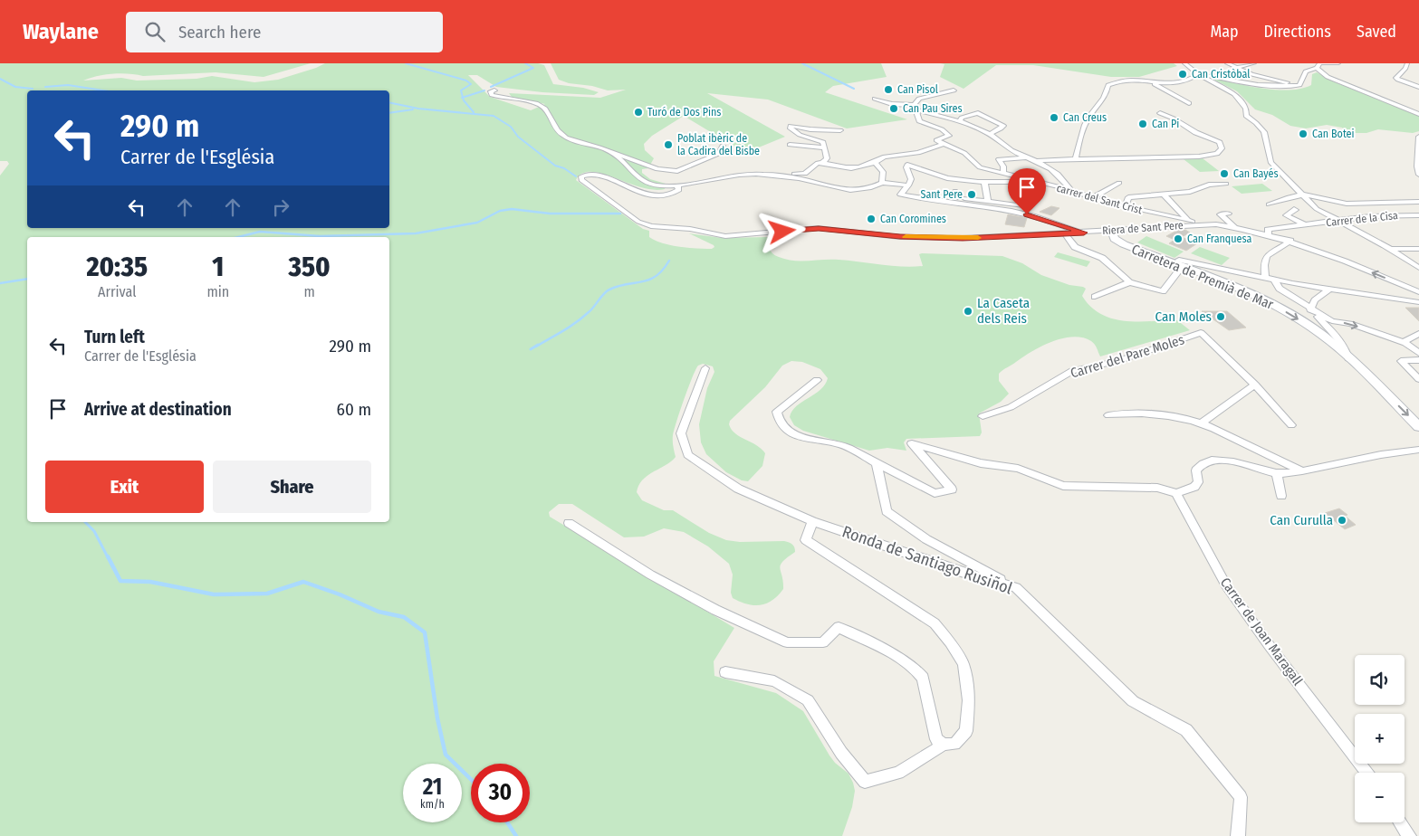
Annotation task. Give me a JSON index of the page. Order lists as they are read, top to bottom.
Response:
{
  "streets": {
    "street": [
      "carrer del Sant Crist",
      "Carrer de la Cisa",
      "Riera de Sant Pere",
      "Carretera de Premià de Mar",
      "Carrer del Pare Moles",
      "Ronda de Santiago Rusiñol",
      "Carrer de Joan Maragall"
    ]
  },
  "crossings": [
    ["carrer del Sant Crist", "Riera de Sant Pere"],
    ["Carrer de la Cisa", "Riera de Sant Pere"],
    ["Riera de Sant Pere", "Carretera de Premià de Mar"]
  ],
  "places": [
    "Can Cristòbal",
    "Can Pisol",
    "Can Pau Sires",
    "Turó de Dos Pins",
    "Can Creus",
    "Can Pi",
    "Can Botei",
    "Poblat ibèric de la Cadira del Bisbe",
    "Can Bayés",
    "Sant Pere",
    "Can Coromines",
    "Can Franquesa",
    "La Caseta dels Reis",
    "Can Moles",
    "Can Curulla"
  ],
  "page": {
    "header": "Waylane",
    "search": "Search here",
    "nav": ["Map", "Directions", "Saved"],
    "turn": ["290 m", "Carrer de l'Església"],
    "eta": [
      "20:35",
      "Arrival",
      "1",
      "min",
      "350",
      "m"
    ],
    "list": [
      {
        "name": "Turn left",
        "note": "Carrer de l'Església",
        "value": "290 m"
      },
      {
        "name": "Arrive at destination",
        "value": "60 m"
      }
    ],
    "buttons": ["Exit", "Share"],
    "map_buttons": ["+", "−"],
    "speed": "21 km/h",
    "limit": "30"
  }
}
